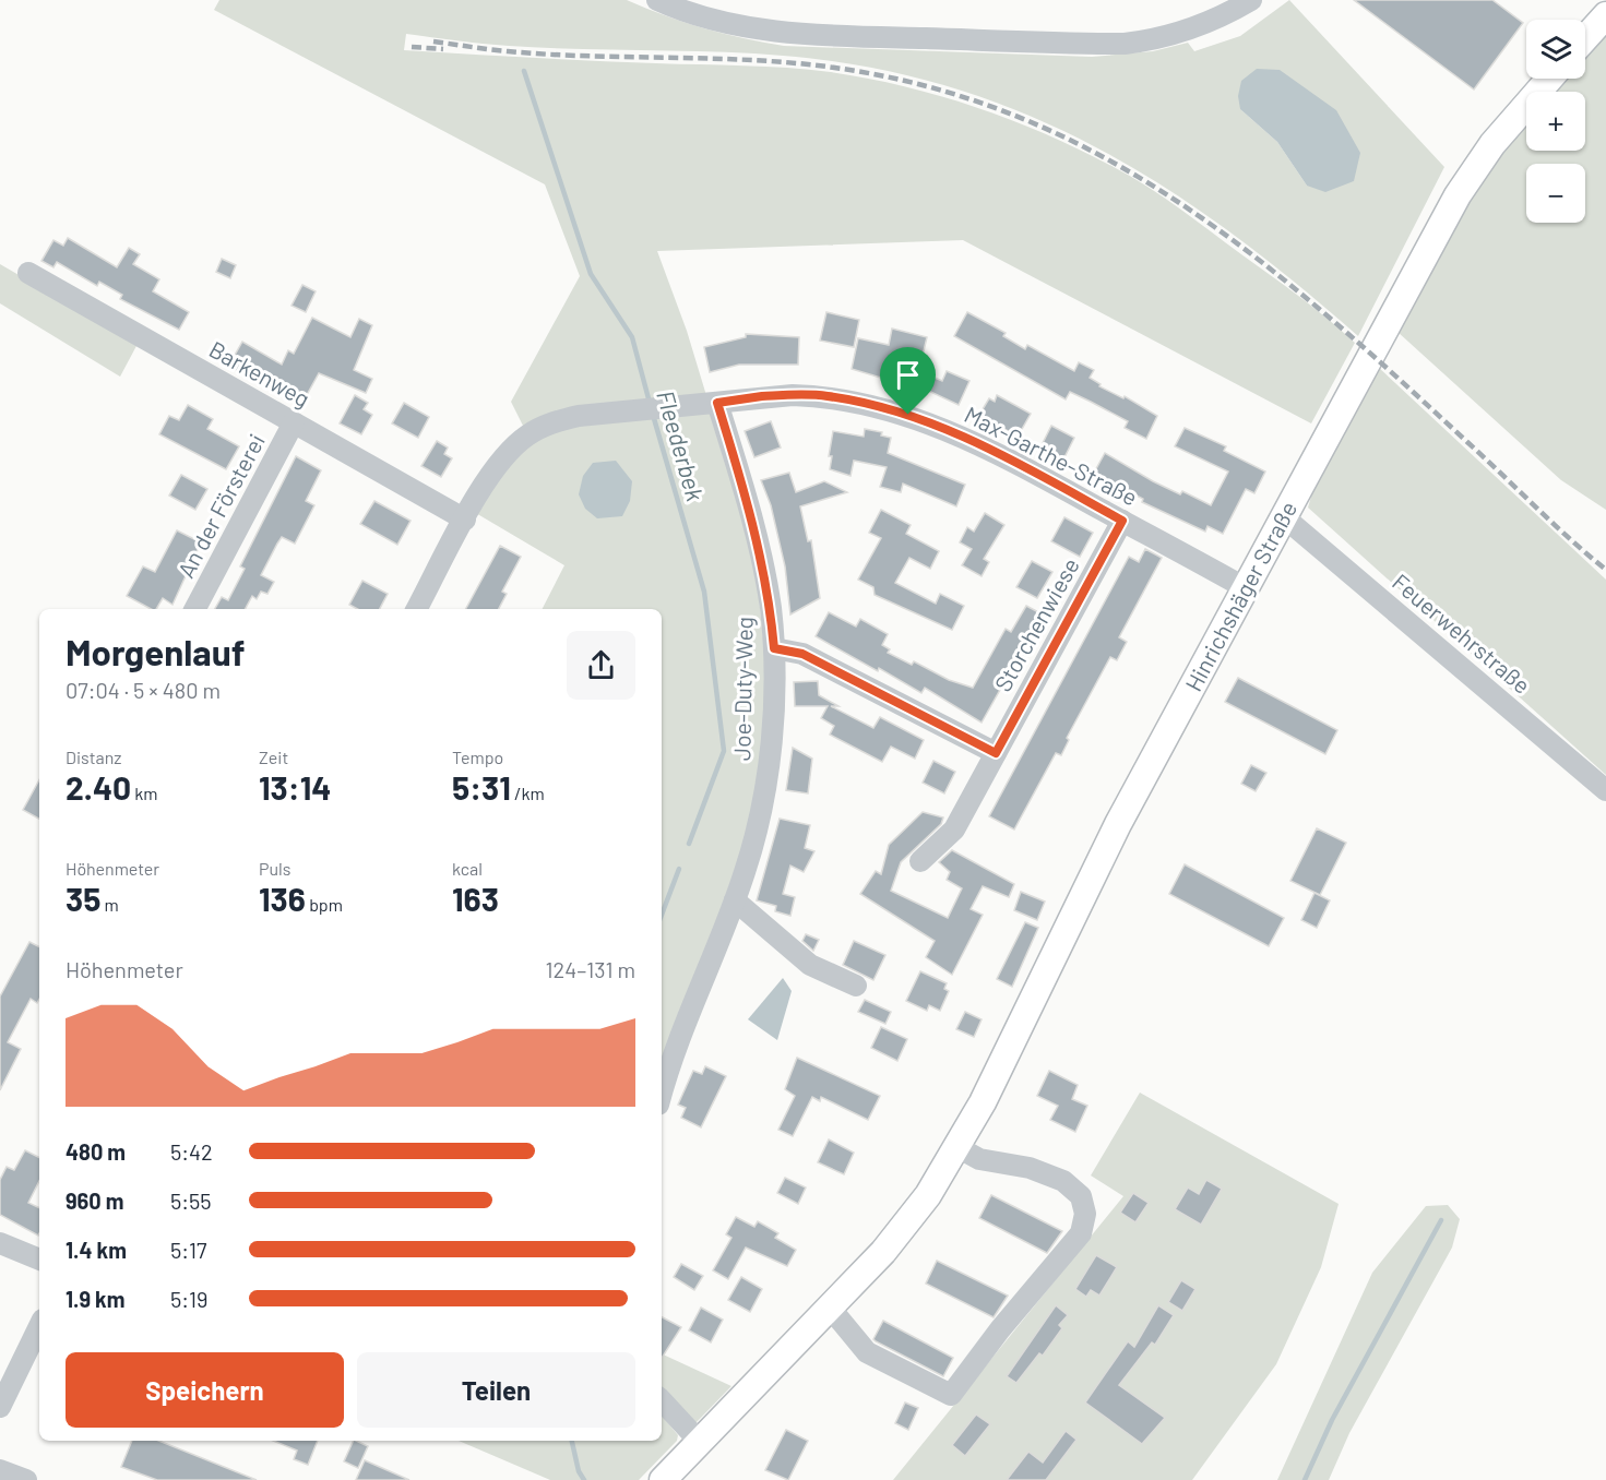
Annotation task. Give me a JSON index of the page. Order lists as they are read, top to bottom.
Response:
{
  "streets": {
    "main road": ["Hinrichshäger Straße"],
    "street": [
      "Barkenweg",
      "Max-Garthe-Straße",
      "An der Försterei",
      "Storchenwiese",
      "Feuerwehrstraße",
      "Joe-Duty-Weg"
    ]
  },
  "crossings": [
    ["Barkenweg", "Max-Garthe-Straße"],
    ["Barkenweg", "An der Försterei"],
    ["Max-Garthe-Straße", "Hinrichshäger Straße"],
    ["Max-Garthe-Straße", "Storchenwiese"],
    ["Max-Garthe-Straße", "Joe-Duty-Weg"],
    ["Hinrichshäger Straße", "Feuerwehrstraße"]
  ],
  "water": ["Fleederbek"],
  "page": {
    "map_buttons": ["+", "−"],
    "heading": ["Morgenlauf", "07:04 · 5 × 480 m"],
    "stats": [
      ["Distanz", "2.40 km"],
      ["Zeit", "13:14"],
      ["Tempo", "5:31 /km"],
      ["Höhenmeter", "35 m"],
      ["Puls", "136 bpm"],
      ["kcal", "163"]
    ],
    "chart": ["Höhenmeter", "124–131 m"],
    "list": [
      {
        "name": "480 m",
        "note": "5:42"
      },
      {
        "name": "960 m",
        "note": "5:55"
      },
      {
        "name": "1.4 km",
        "note": "5:17"
      },
      {
        "name": "1.9 km",
        "note": "5:19"
      }
    ],
    "buttons": ["Speichern", "Teilen"]
  }
}
